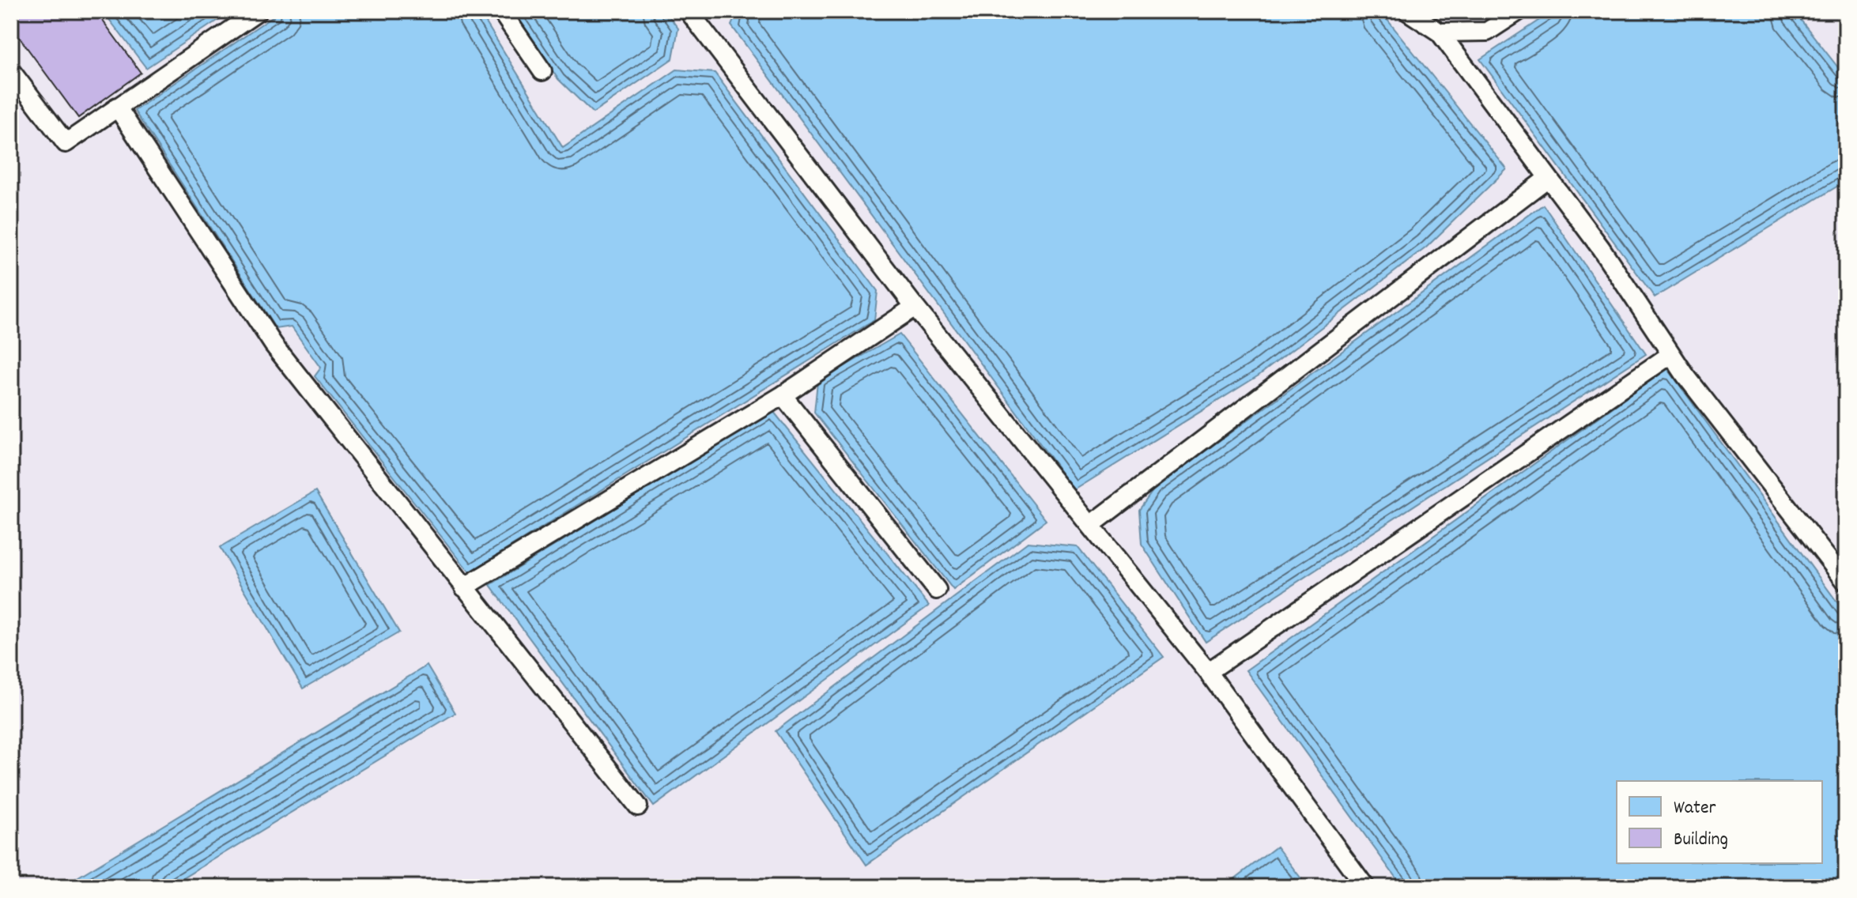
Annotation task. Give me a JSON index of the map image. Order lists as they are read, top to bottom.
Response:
{
  "legend": ["Water", "Building"]
}
